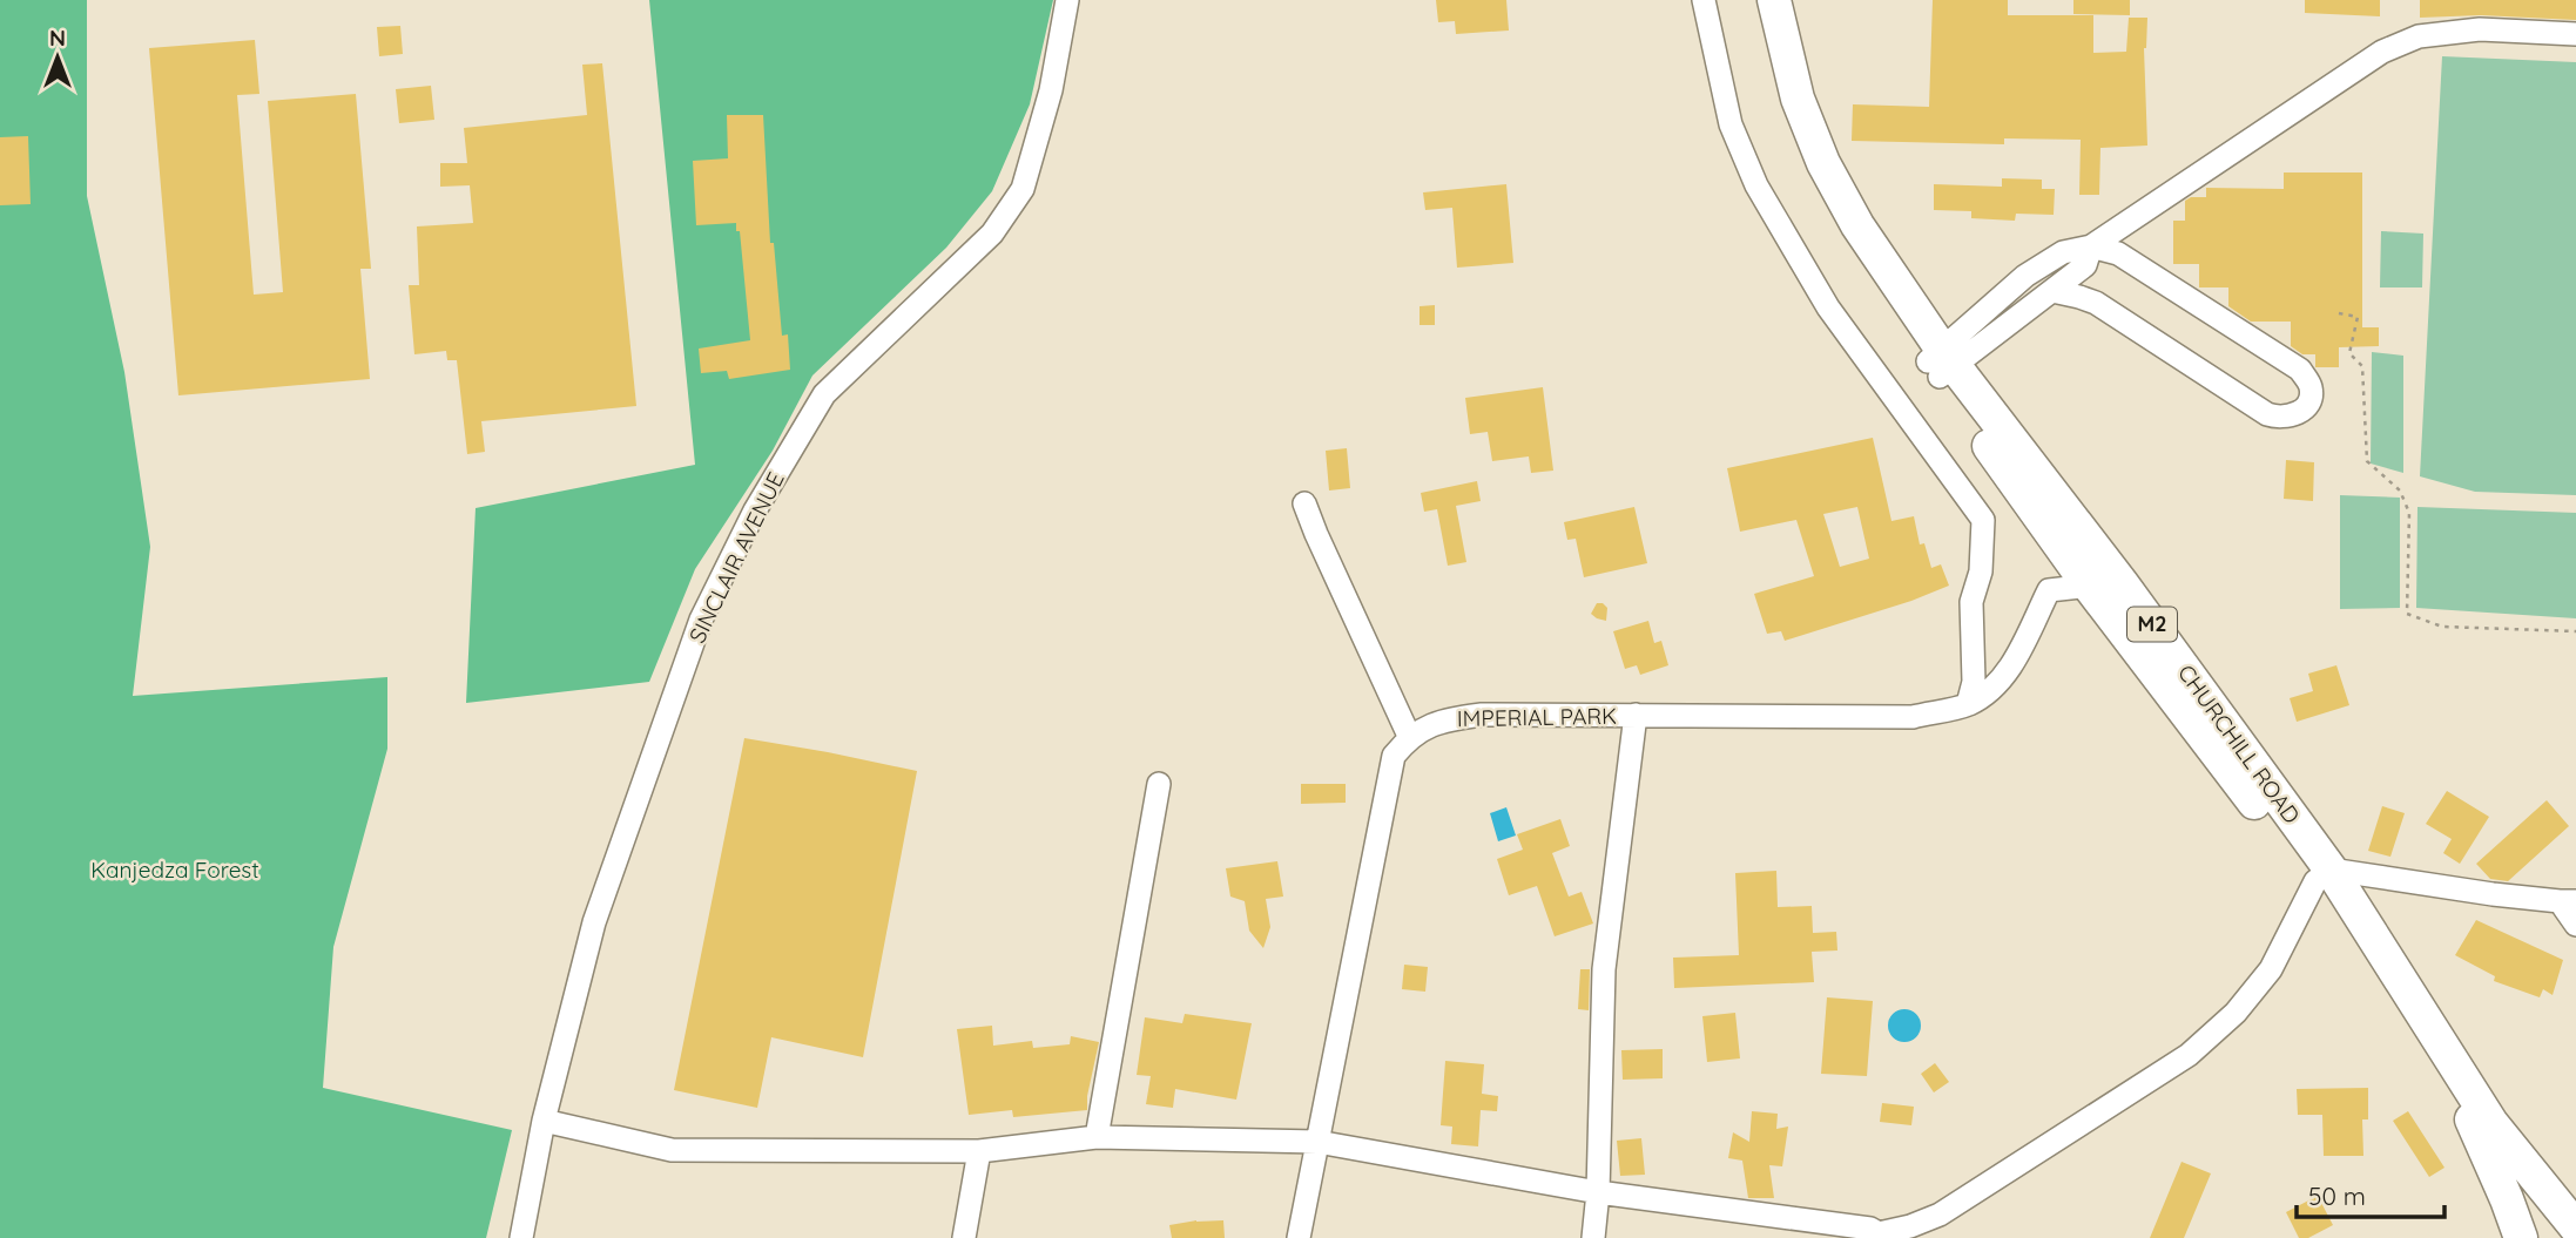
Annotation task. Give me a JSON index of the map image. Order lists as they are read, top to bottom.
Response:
{
  "streets": {
    "highway": ["M2", "CHURCHILL ROAD"],
    "street": ["SINCLAIR AVENUE", "IMPERIAL PARK"]
  },
  "crossings": [
    ["M2", "CHURCHILL ROAD"],
    ["IMPERIAL PARK", "CHURCHILL ROAD"]
  ],
  "parks": ["Kanjedza Forest"],
  "scale_bar": "50 m",
  "north": "top"
}
